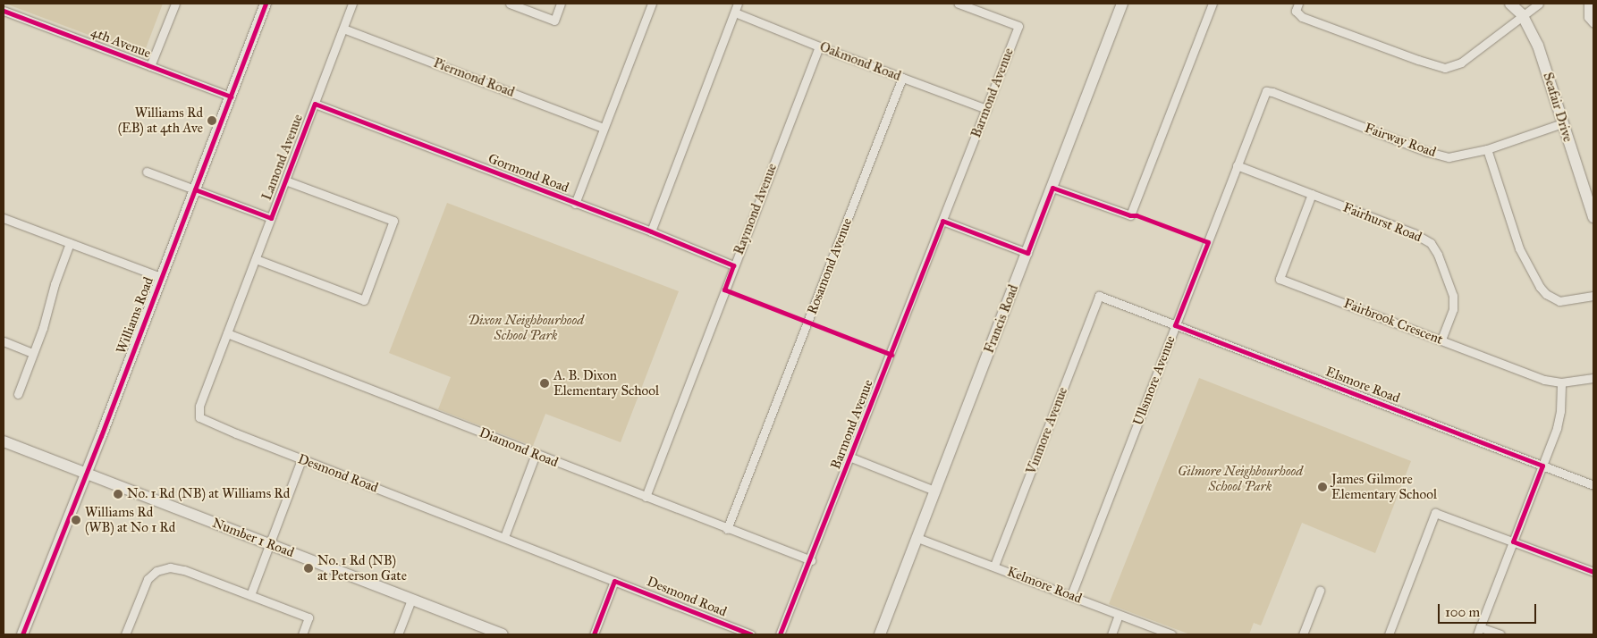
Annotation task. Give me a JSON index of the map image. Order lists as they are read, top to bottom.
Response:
{
  "streets": {
    "street": [
      "4th Avenue",
      "Oakmond Road",
      "Piermond Road",
      "Barmond Avenue",
      "Seafair Drive",
      "Fairway Road",
      "Lamond Avenue",
      "Gormond Road",
      "Raymond Avenue",
      "Fairhurst Road",
      "Rosamond Avenue",
      "Williams Road",
      "Francis Road",
      "Fairbrook Crescent",
      "Ullsmore Avenue",
      "Elsmore Road",
      "Vinmore Avenue",
      "Diamond Road",
      "Desmond Road",
      "Number 1 Road",
      "Kelmore Road"
    ]
  },
  "crossings": [
    ["4th Avenue", "Williams Road"],
    ["Oakmond Road", "Barmond Avenue"],
    ["Oakmond Road", "Raymond Avenue"],
    ["Oakmond Road", "Rosamond Avenue"],
    ["Piermond Road", "Lamond Avenue"],
    ["Barmond Avenue", "Diamond Road"],
    ["Seafair Drive", "Fairway Road"],
    ["Fairway Road", "Ullsmore Avenue"],
    ["Lamond Avenue", "Gormond Road"],
    ["Lamond Avenue", "Diamond Road"],
    ["Lamond Avenue", "Desmond Road"],
    ["Gormond Road", "Raymond Avenue"],
    ["Raymond Avenue", "Diamond Road"],
    ["Fairhurst Road", "Fairbrook Crescent"],
    ["Fairhurst Road", "Ullsmore Avenue"],
    ["Rosamond Avenue", "Diamond Road"],
    ["Williams Road", "Number 1 Road"],
    ["Francis Road", "Kelmore Road"],
    ["Ullsmore Avenue", "Elsmore Road"],
    ["Ullsmore Avenue", "Kelmore Road"],
    ["Elsmore Road", "Vinmore Avenue"],
    ["Vinmore Avenue", "Kelmore Road"]
  ],
  "parks": ["Dixon Neighbourhood School Park", "Gilmore Neighbourhood School Park"],
  "places": [
    "Williams Rd (EB) at 4th Ave",
    "A. B. Dixon Elementary School",
    "James Gilmore Elementary School",
    "No. 1 Rd (NB) at Williams Rd",
    "Williams Rd (WB) at No 1 Rd",
    "No. 1 Rd (NB) at Peterson Gate"
  ],
  "scale_bar": "100 m"
}
